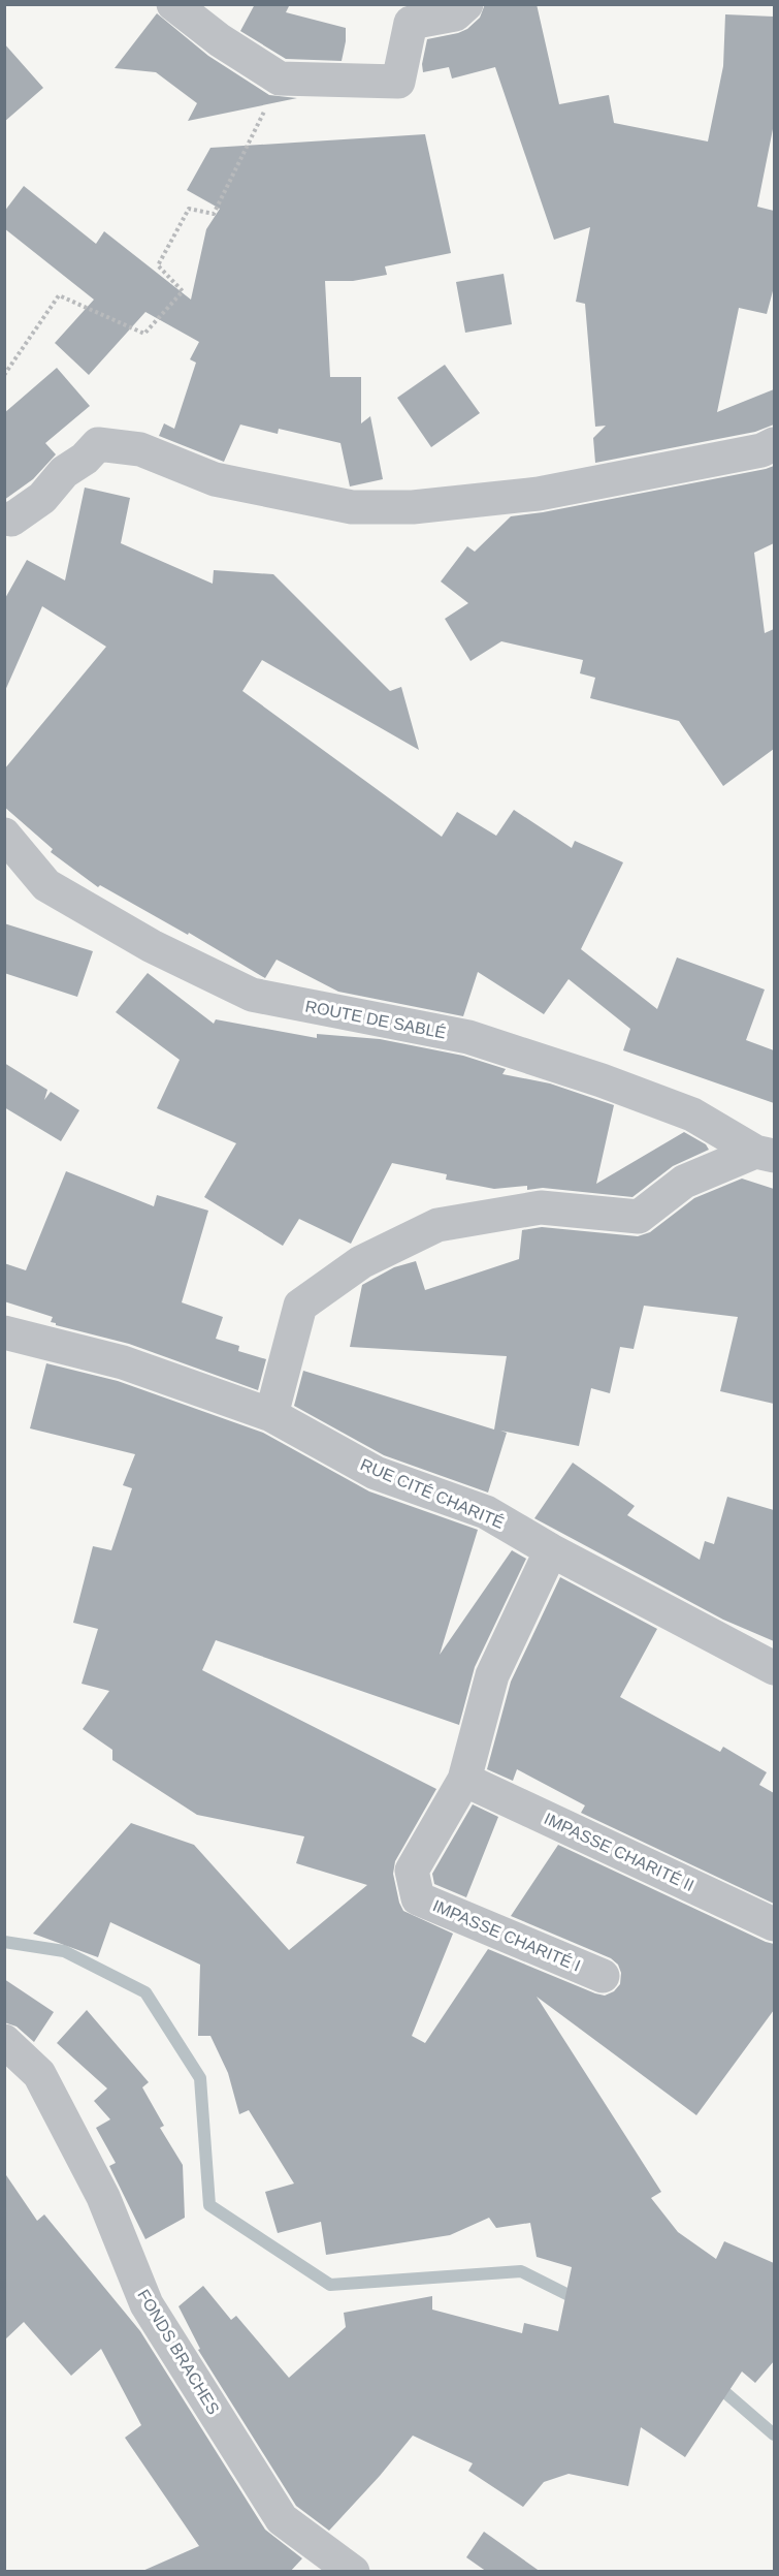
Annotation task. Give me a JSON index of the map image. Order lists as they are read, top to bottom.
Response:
{
  "streets": {
    "street": [
      "ROUTE DE SABLÉ",
      "RUE CITÉ CHARITÉ",
      "IMPASSE CHARITÉ II",
      "IMPASSE CHARITÉ I",
      "FONDS BRACHES"
    ]
  },
  "crossings": [
    ["RUE CITÉ CHARITÉ", "IMPASSE CHARITÉ I"],
    ["IMPASSE CHARITÉ II", "IMPASSE CHARITÉ I"]
  ]
}
